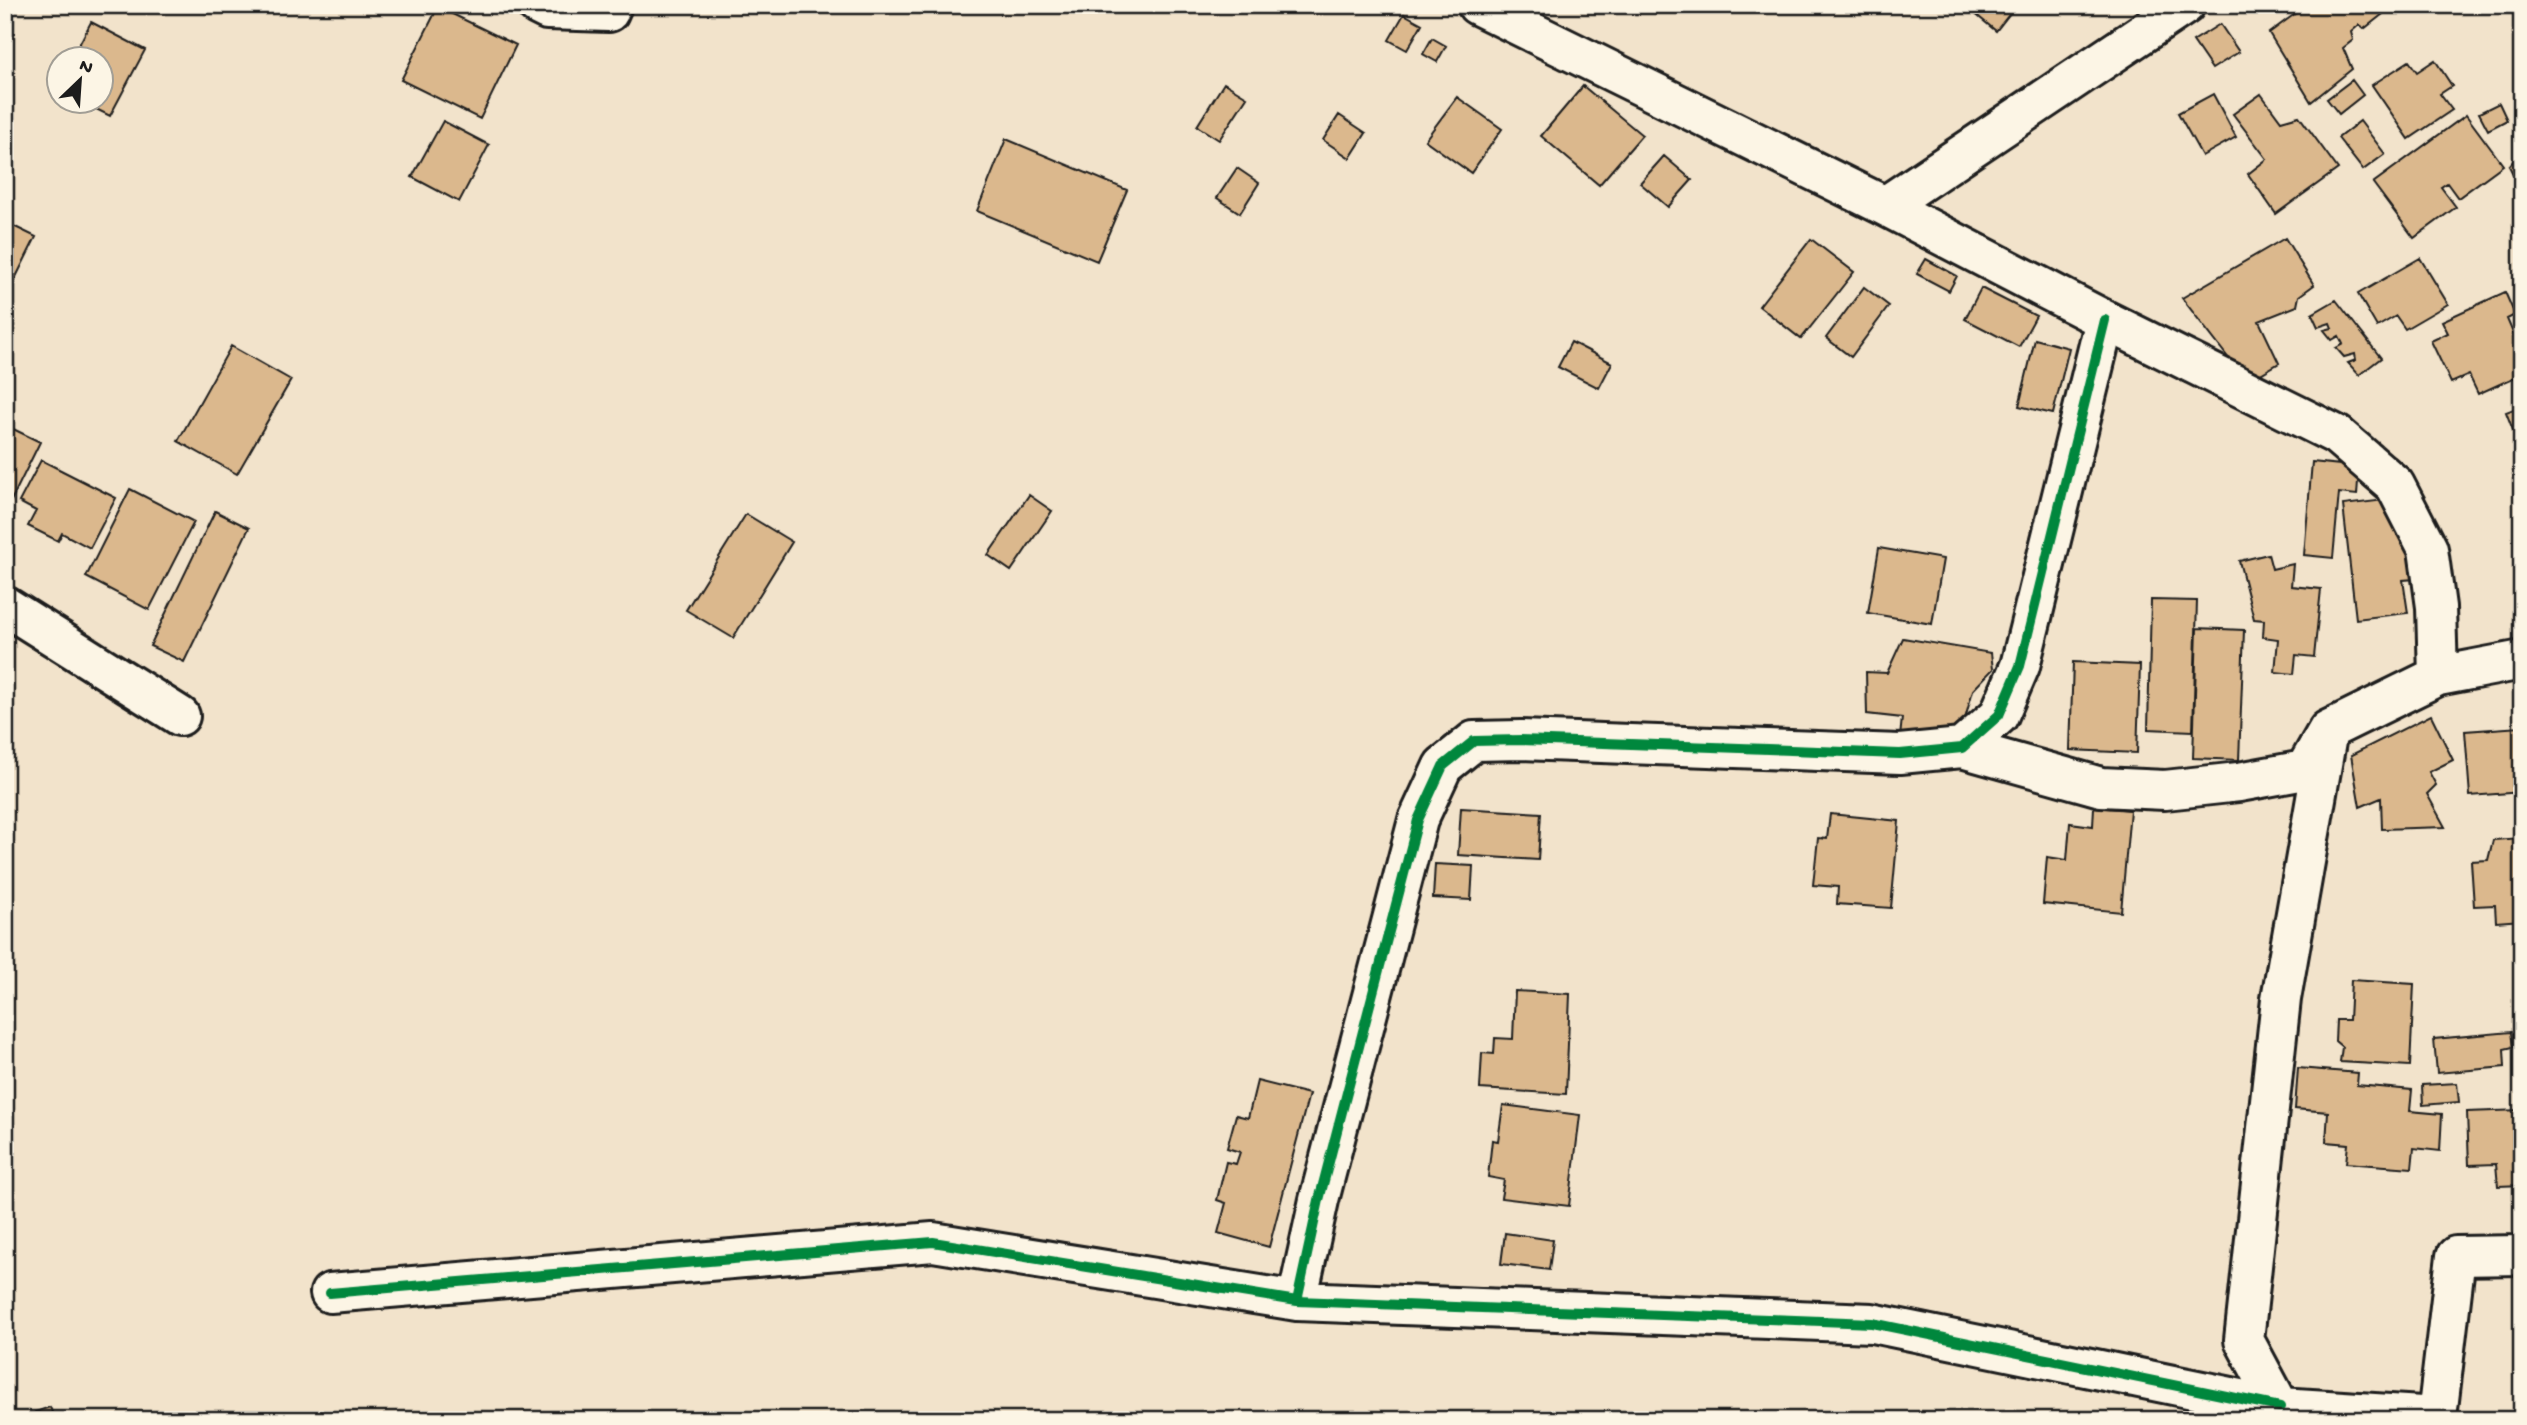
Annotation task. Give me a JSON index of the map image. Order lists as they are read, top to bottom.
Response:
{
  "north": "top right"
}
